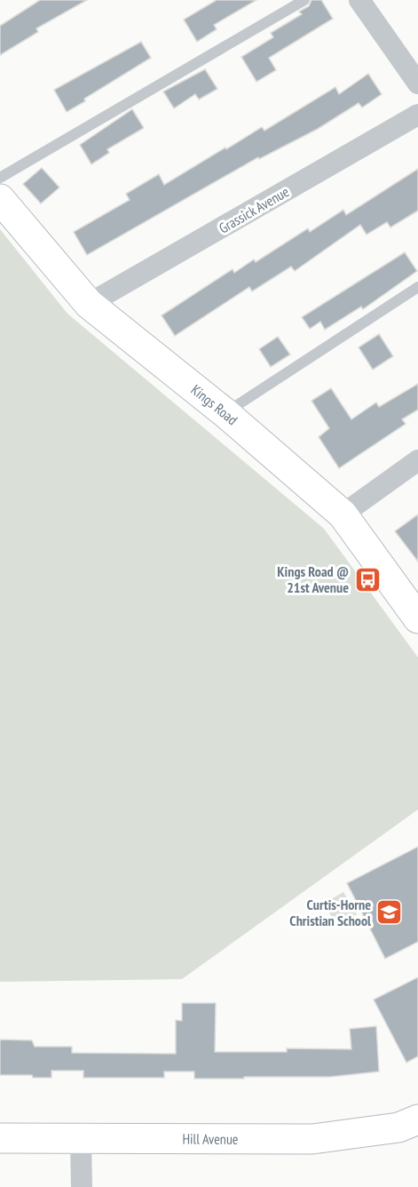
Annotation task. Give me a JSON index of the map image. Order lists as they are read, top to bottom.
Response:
{
  "streets": {
    "street": ["Grassick Avenue", "Kings Road", "Hill Avenue"]
  },
  "crossings": [
    ["Grassick Avenue", "Kings Road"]
  ],
  "places": {
    "bus stop": ["Kings Road @ 21st Avenue"],
    "school or university": ["Curtis-Horne Christian School"]
  }
}
